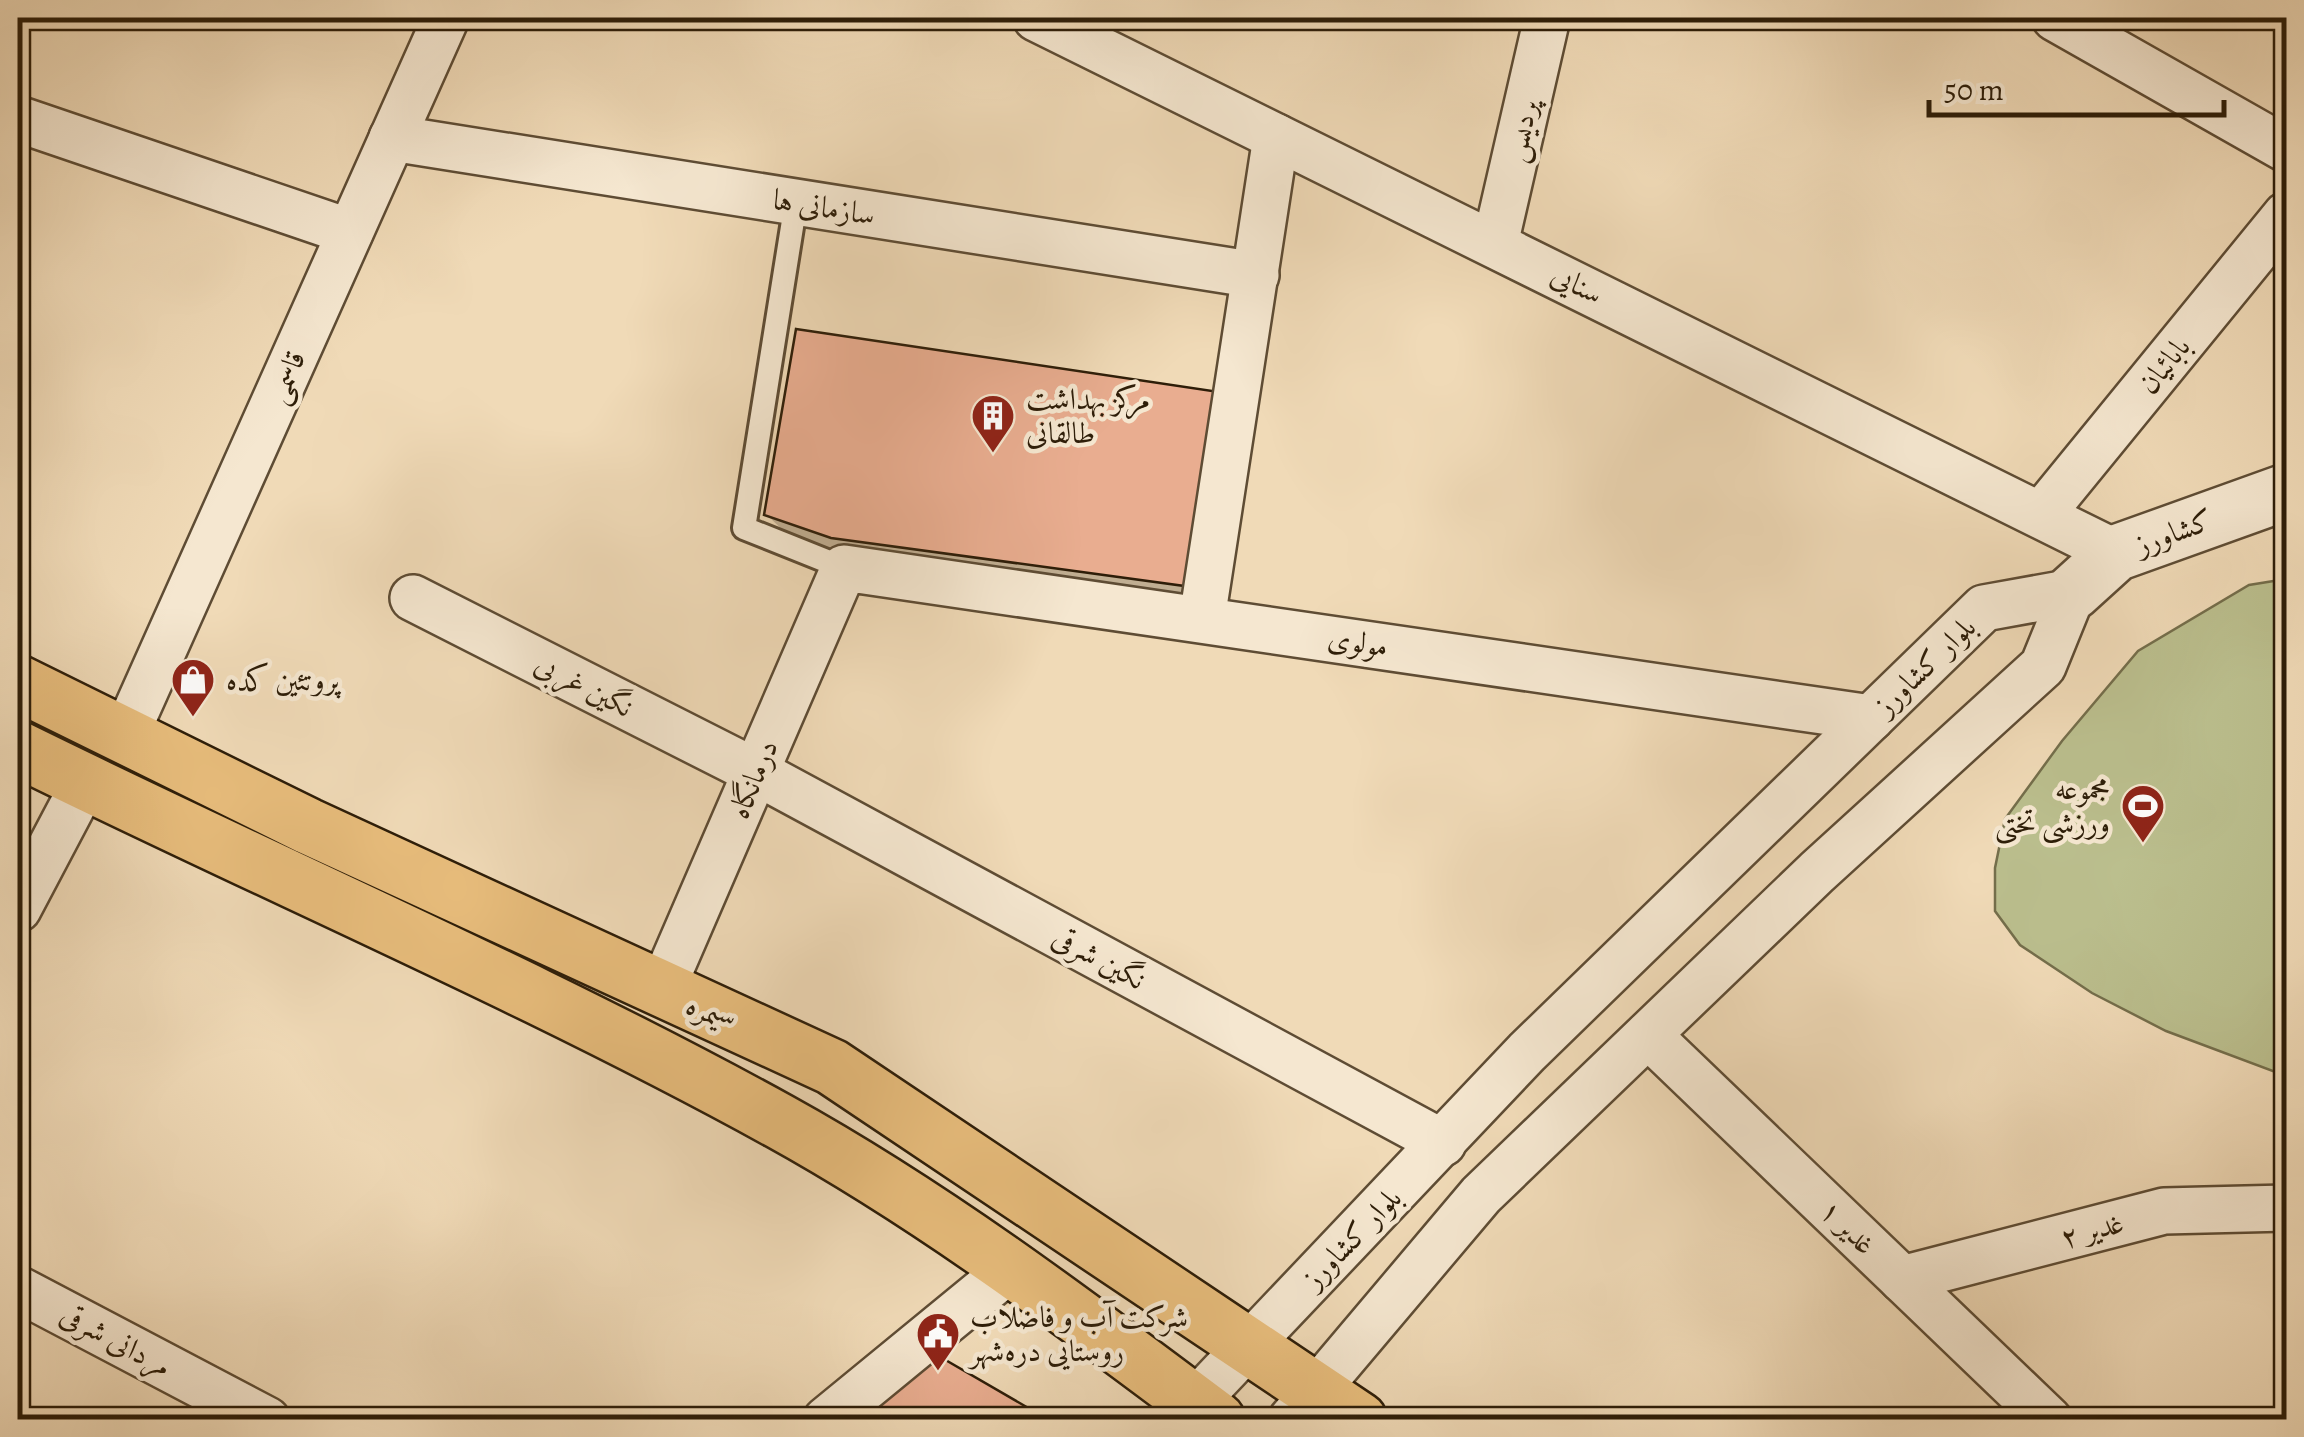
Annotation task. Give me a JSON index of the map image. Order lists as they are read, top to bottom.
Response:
{
  "streets": {
    "main road": ["سیمره"],
    "street": [
      "پردیس",
      "سازمانی ها",
      "سنایی",
      "بابائیان",
      "قاسمی",
      "کشاورز",
      "مولوی",
      "بلوار کشاورز",
      "نگین غربی",
      "درمانگاه",
      "نگین شرقی",
      "غدیر ۱",
      "غدیر ۲",
      "مردانی شرقی"
    ]
  },
  "crossings": [
    ["پردیس", "سنایی"],
    ["سازمانی ها", "قاسمی"],
    ["سنایی", "بابائیان"],
    ["سنایی", "کشاورز"],
    ["قاسمی", "سیمره"],
    ["کشاورز", "بلوار کشاورز"],
    ["مولوی", "بلوار کشاورز"],
    ["مولوی", "درمانگاه"],
    ["بلوار کشاورز", "نگین شرقی"],
    ["بلوار کشاورز", "سیمره"],
    ["نگین غربی", "درمانگاه"],
    ["نگین غربی", "نگین شرقی"],
    ["درمانگاه", "نگین شرقی"],
    ["درمانگاه", "سیمره"],
    ["غدیر ۱", "غدیر ۲"]
  ],
  "places": {
    "building": ["مرکز بهداشت طالقانی"],
    "shop": ["پروتئین کده"],
    "sports": ["مجموعه ورزشی تختی"],
    "public building": ["شرکت آب و فاضلاب روستایی دره‌شهر"]
  },
  "scale_bar": "50 m"
}
